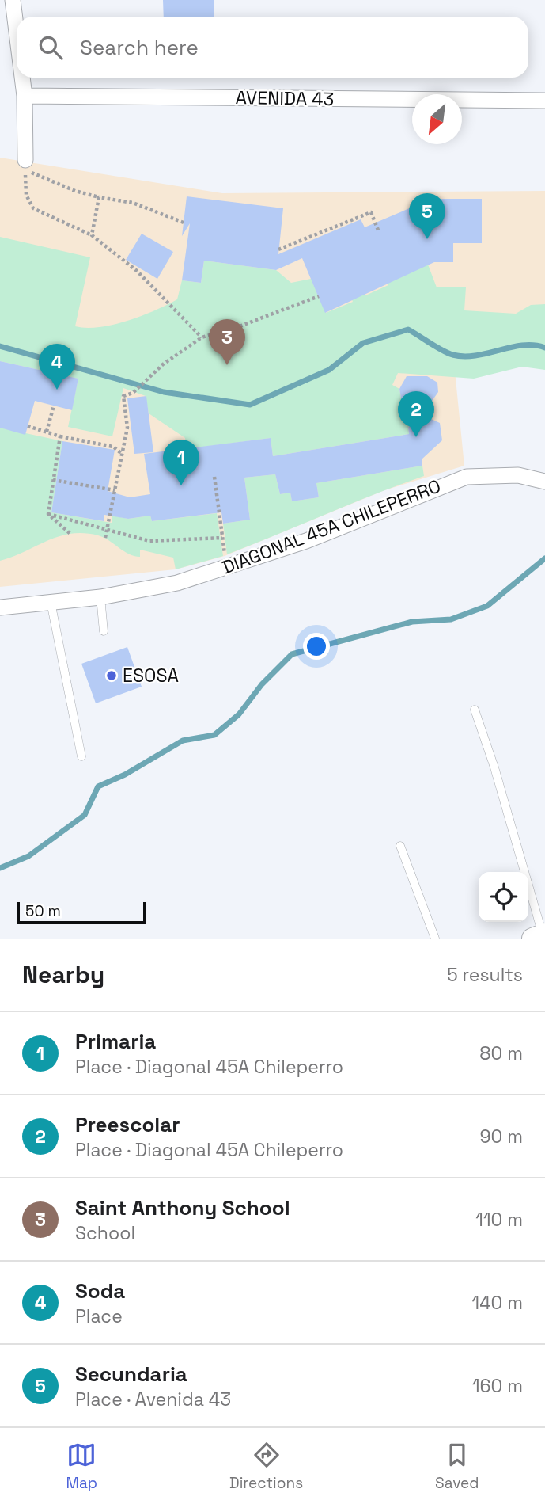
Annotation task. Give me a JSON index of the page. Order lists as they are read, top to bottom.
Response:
{
  "streets": {
    "street": ["AVENIDA 43", "DIAGONAL 45A CHILEPERRO"]
  },
  "places": ["ESOSA"],
  "scale_bar": "50 m",
  "north": "bottom left",
  "page": {
    "search": "Search here",
    "pins": [
      "5",
      "3",
      "4",
      "2",
      "1"
    ],
    "scale": "50 m",
    "heading": ["Nearby", "5 results"],
    "list": [
      {
        "mark": "1",
        "name": "Primaria",
        "note": "Place · Diagonal 45A Chileperro",
        "value": "80 m"
      },
      {
        "mark": "2",
        "name": "Preescolar",
        "note": "Place · Diagonal 45A Chileperro",
        "value": "90 m"
      },
      {
        "mark": "3",
        "name": "Saint Anthony School",
        "note": "School",
        "value": "110 m"
      },
      {
        "mark": "4",
        "name": "Soda",
        "note": "Place",
        "value": "140 m"
      },
      {
        "mark": "5",
        "name": "Secundaria",
        "note": "Place · Avenida 43",
        "value": "160 m"
      }
    ],
    "nav": ["Map", "Directions", "Saved"]
  }
}
